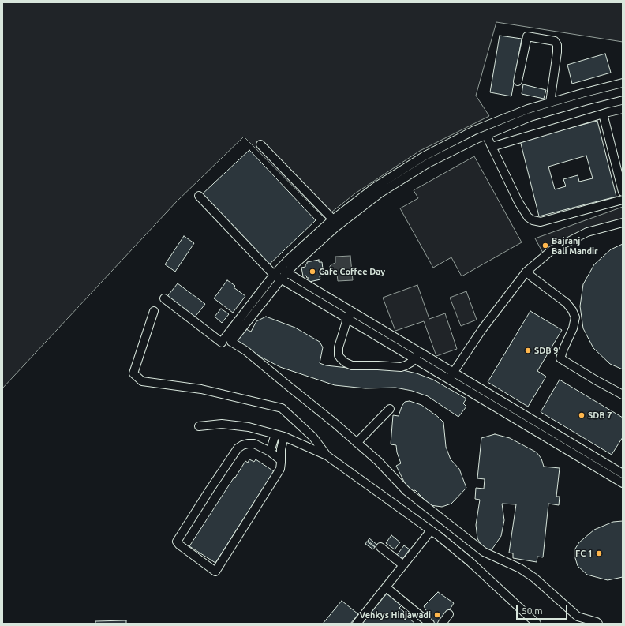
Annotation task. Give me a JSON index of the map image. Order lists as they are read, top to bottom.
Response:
{
  "places": [
    "Bajranj Bali Mandir",
    "Cafe Coffee Day",
    "SDB 9",
    "SDB 7",
    "FC 1",
    "Venkys Hinjawadi"
  ],
  "scale_bar": "50 m"
}
